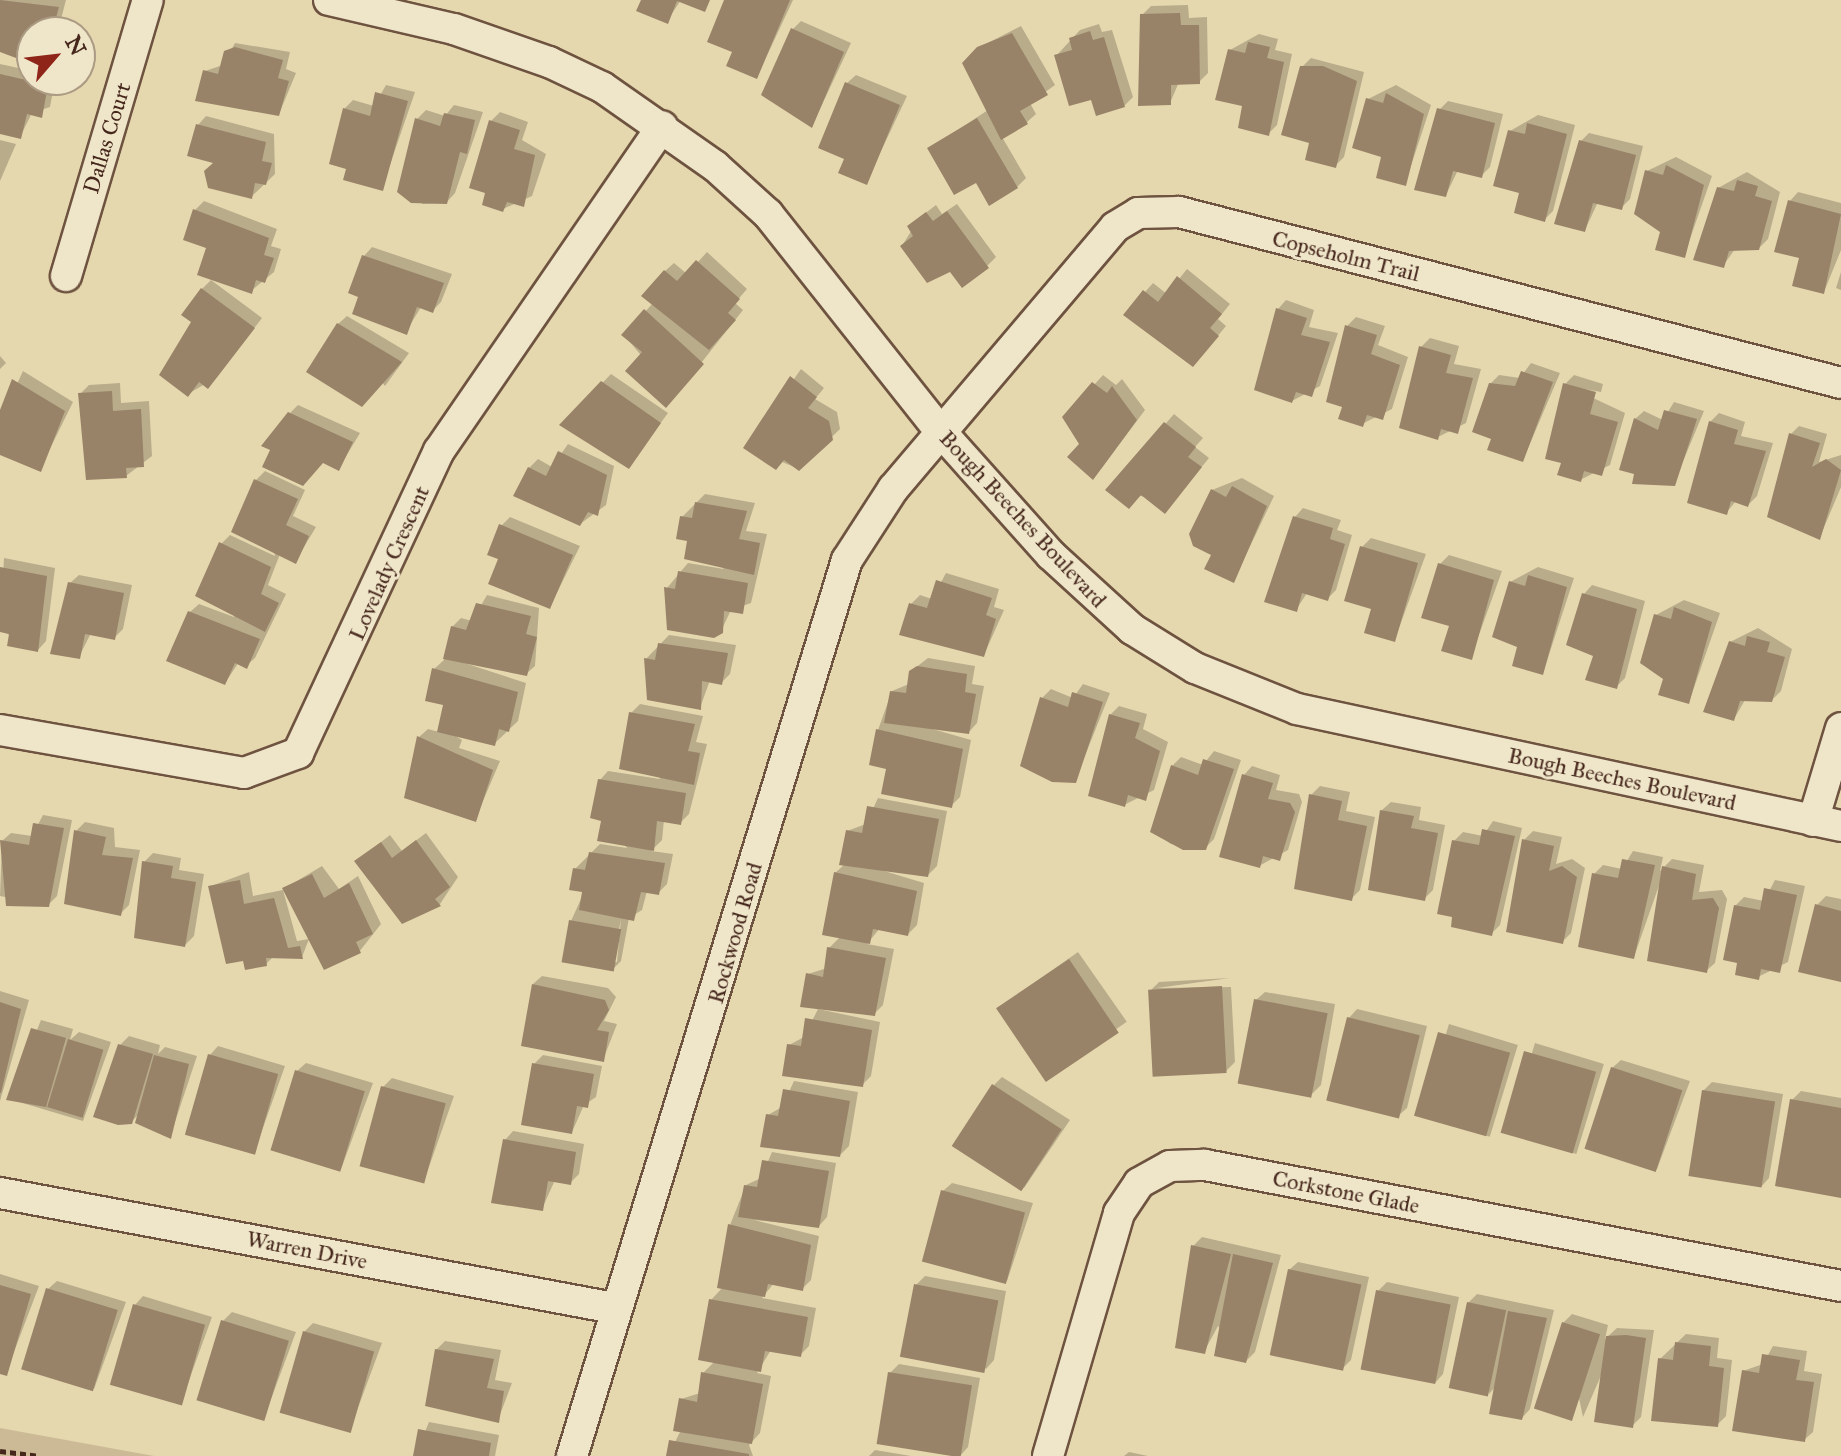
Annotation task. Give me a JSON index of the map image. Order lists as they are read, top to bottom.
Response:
{
  "streets": {
    "street": [
      "Dallas Court",
      "Copseholm Trail",
      "Bough Beeches Boulevard",
      "Lovelady Crescent",
      "Rockwood Road",
      "Corkstone Glade",
      "Warren Drive"
    ]
  },
  "crossings": [
    ["Copseholm Trail", "Bough Beeches Boulevard"],
    ["Copseholm Trail", "Rockwood Road"],
    ["Bough Beeches Boulevard", "Lovelady Crescent"],
    ["Bough Beeches Boulevard", "Rockwood Road"],
    ["Rockwood Road", "Warren Drive"]
  ],
  "north": "top right"
}
